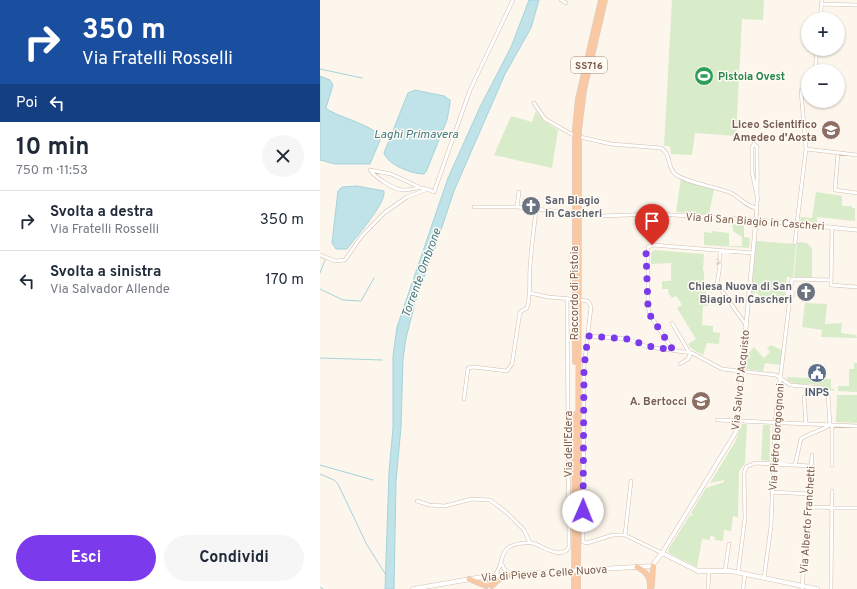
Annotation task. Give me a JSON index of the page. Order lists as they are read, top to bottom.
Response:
{
  "streets": {
    "highway": ["SS716", "Raccordo di Pistoia"],
    "main road": ["Via Salvo D'Acquisto", "Via di Pieve a Celle Nuova"],
    "street": [
      "Via di San Biagio in Cascheri",
      "Via Pietro Borgognoni",
      "Via dell'Edera",
      "Via Alberto Franchetti"
    ]
  },
  "crossings": [
    ["Via di San Biagio in Cascheri", "Via Salvo D'Acquisto"],
    ["Via Salvo D'Acquisto", "Via di Pieve a Celle Nuova"]
  ],
  "water": ["Laghi Primavera", "Torrente Ombrone"],
  "places": {
    "sports": ["Pistoia Ovest"],
    "school or university": ["Liceo Scientifico Amedeo d'Aosta", "A. Bertocci"],
    "church": ["San Biagio in Cascheri", "Chiesa Nuova di San Biagio in Cascheri"],
    "public building": ["INPS"]
  },
  "page": {
    "turn": ["350 m", "Via Fratelli Rosselli"],
    "map_buttons": ["+", "−"],
    "then": "Poi",
    "heading": ["10 min", "750 m · 11:53"],
    "list": [
      {
        "name": "Svolta a destra",
        "note": "Via Fratelli Rosselli",
        "value": "350 m"
      },
      {
        "name": "Svolta a sinistra",
        "note": "Via Salvador Allende",
        "value": "170 m"
      }
    ],
    "buttons": ["Esci", "Condividi"]
  }
}
